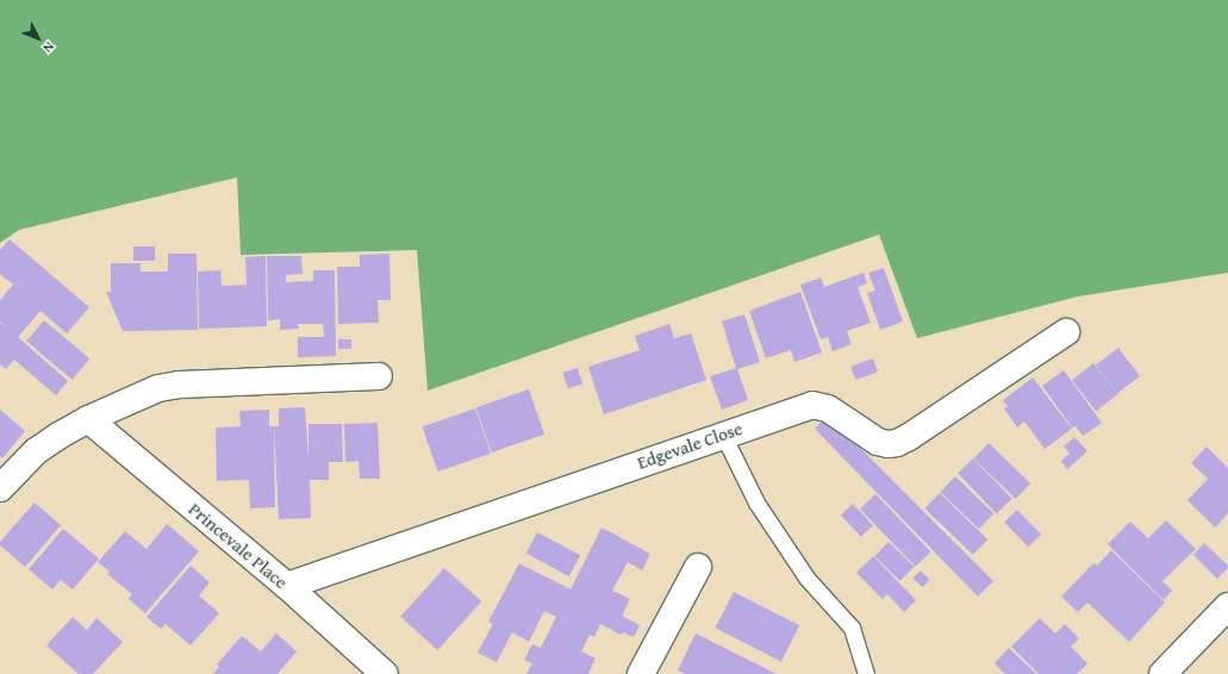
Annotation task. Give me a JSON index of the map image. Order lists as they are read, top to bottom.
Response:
{
  "streets": {
    "street": ["Edgevale Close", "Princevale Place"]
  },
  "crossings": [
    ["Edgevale Close", "Princevale Place"]
  ],
  "north": "bottom right"
}
